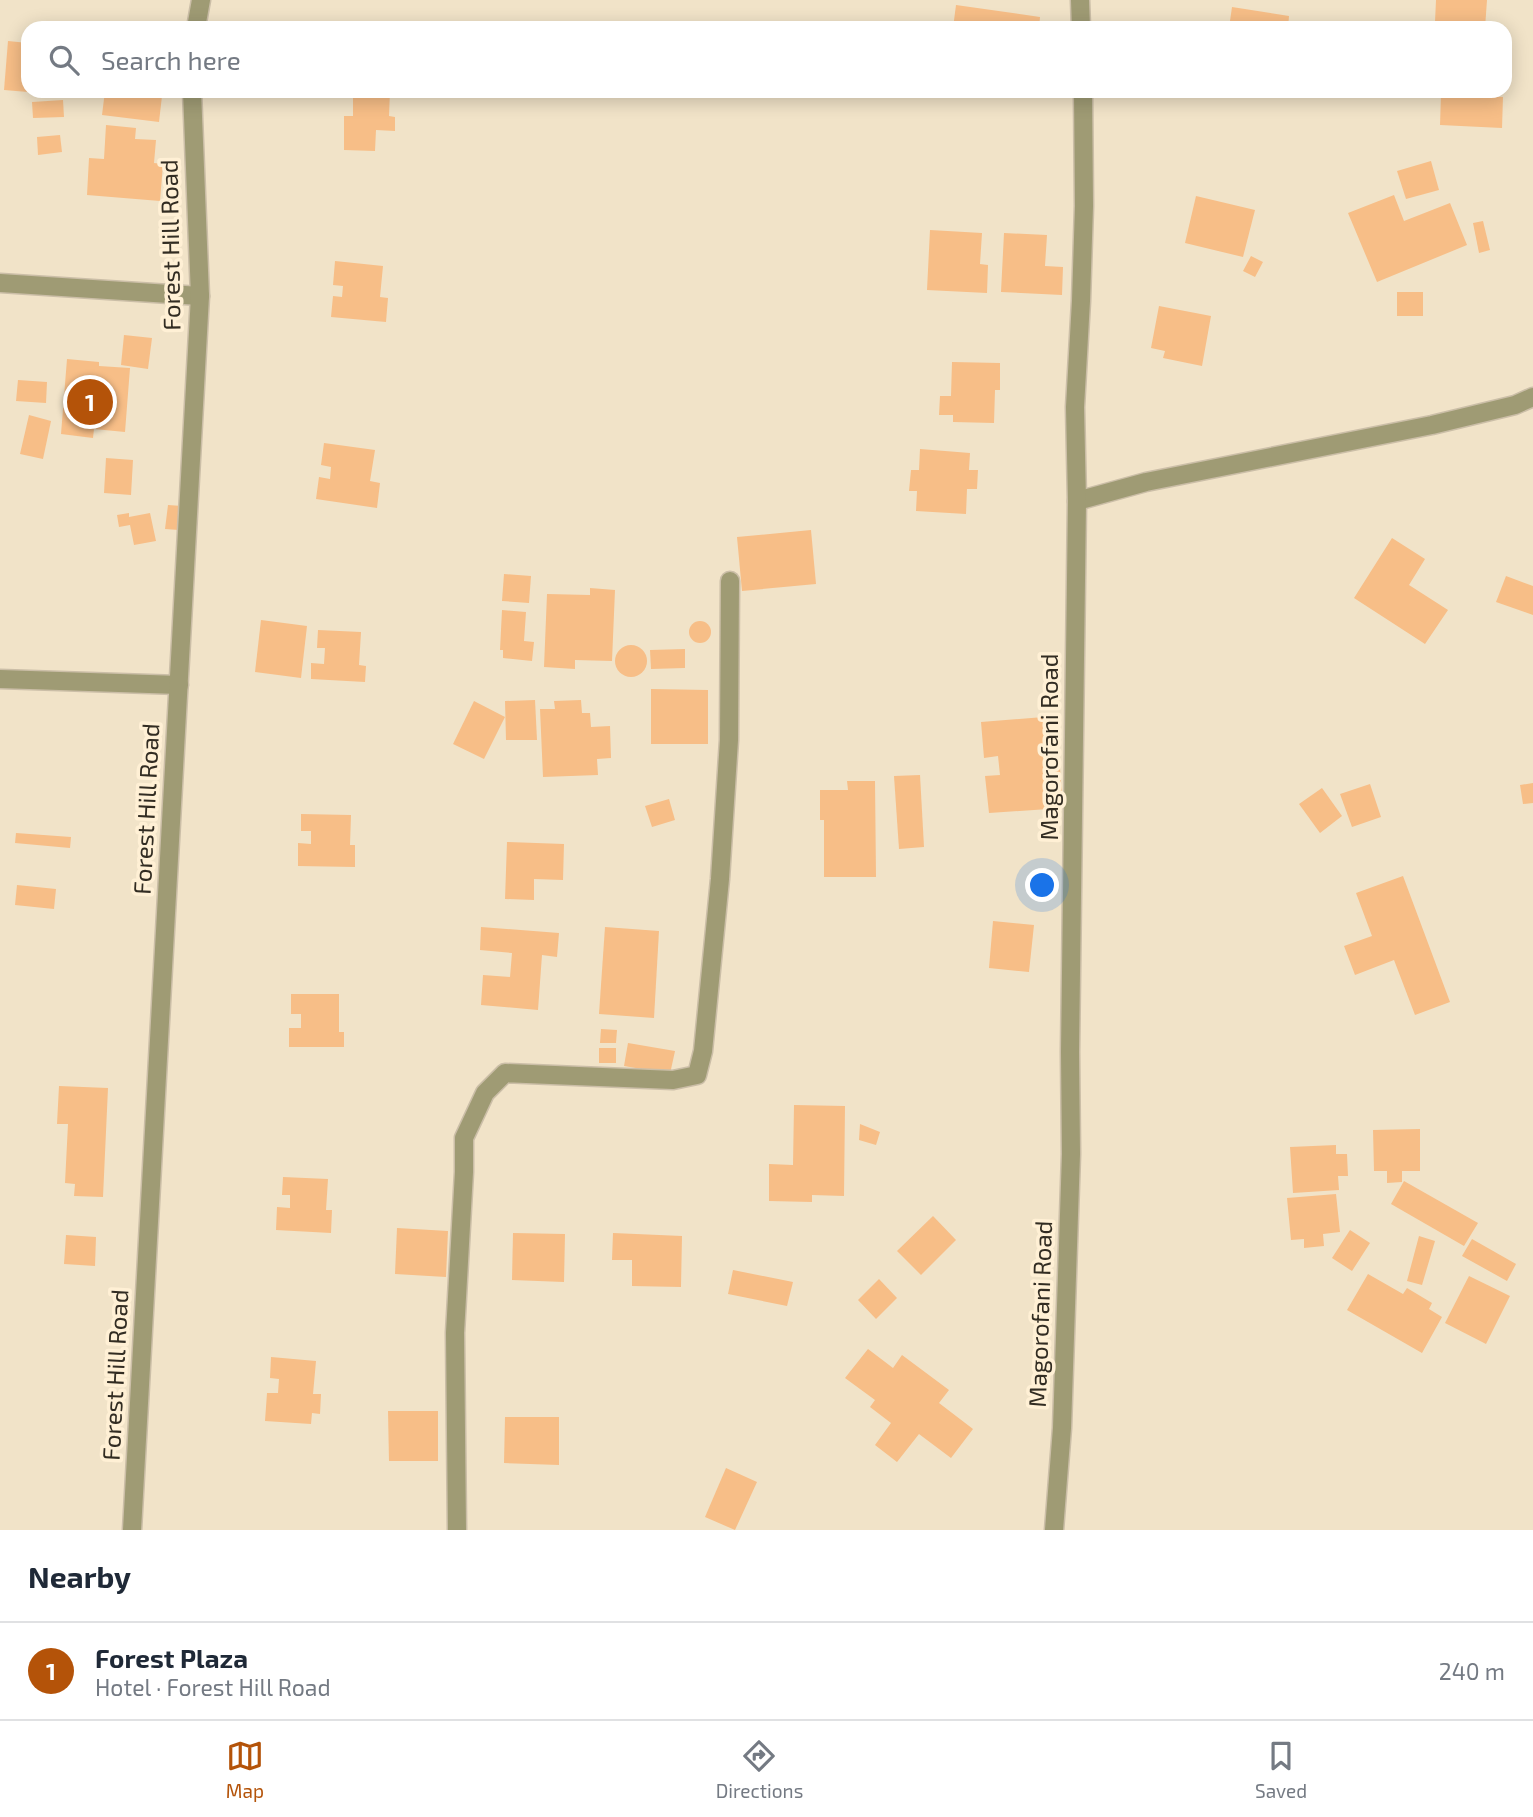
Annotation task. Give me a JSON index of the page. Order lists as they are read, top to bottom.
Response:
{
  "streets": {
    "street": ["Forest Hill Road", "Magorofani Road"]
  },
  "page": {
    "search": "Search here",
    "pins": "1",
    "heading": "Nearby",
    "list": [
      {
        "mark": "1",
        "name": "Forest Plaza",
        "note": "Hotel · Forest Hill Road",
        "value": "240 m"
      }
    ],
    "nav": ["Map", "Directions", "Saved"]
  }
}
